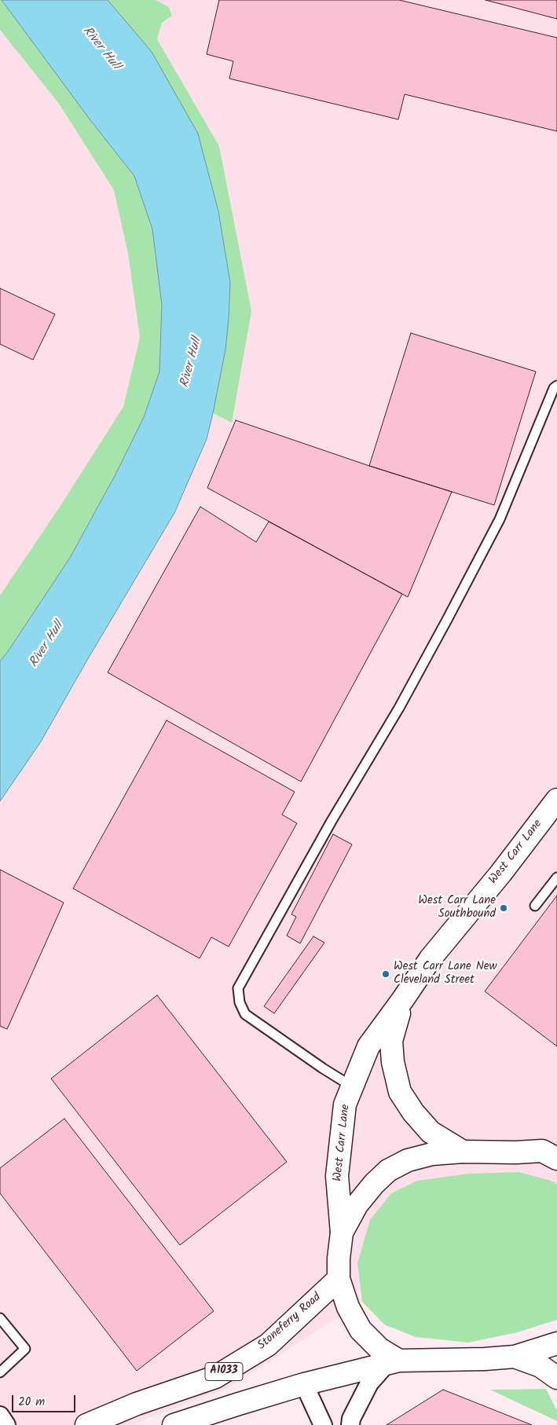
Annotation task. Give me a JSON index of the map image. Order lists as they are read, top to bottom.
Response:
{
  "streets": {
    "main road": ["West Carr Lane", "Stoneferry Road", "A1033"]
  },
  "water": ["River Hull"],
  "places": ["West Carr Lane Southbound", "West Carr Lane New Cleveland Street"],
  "scale_bar": "20 m"
}
